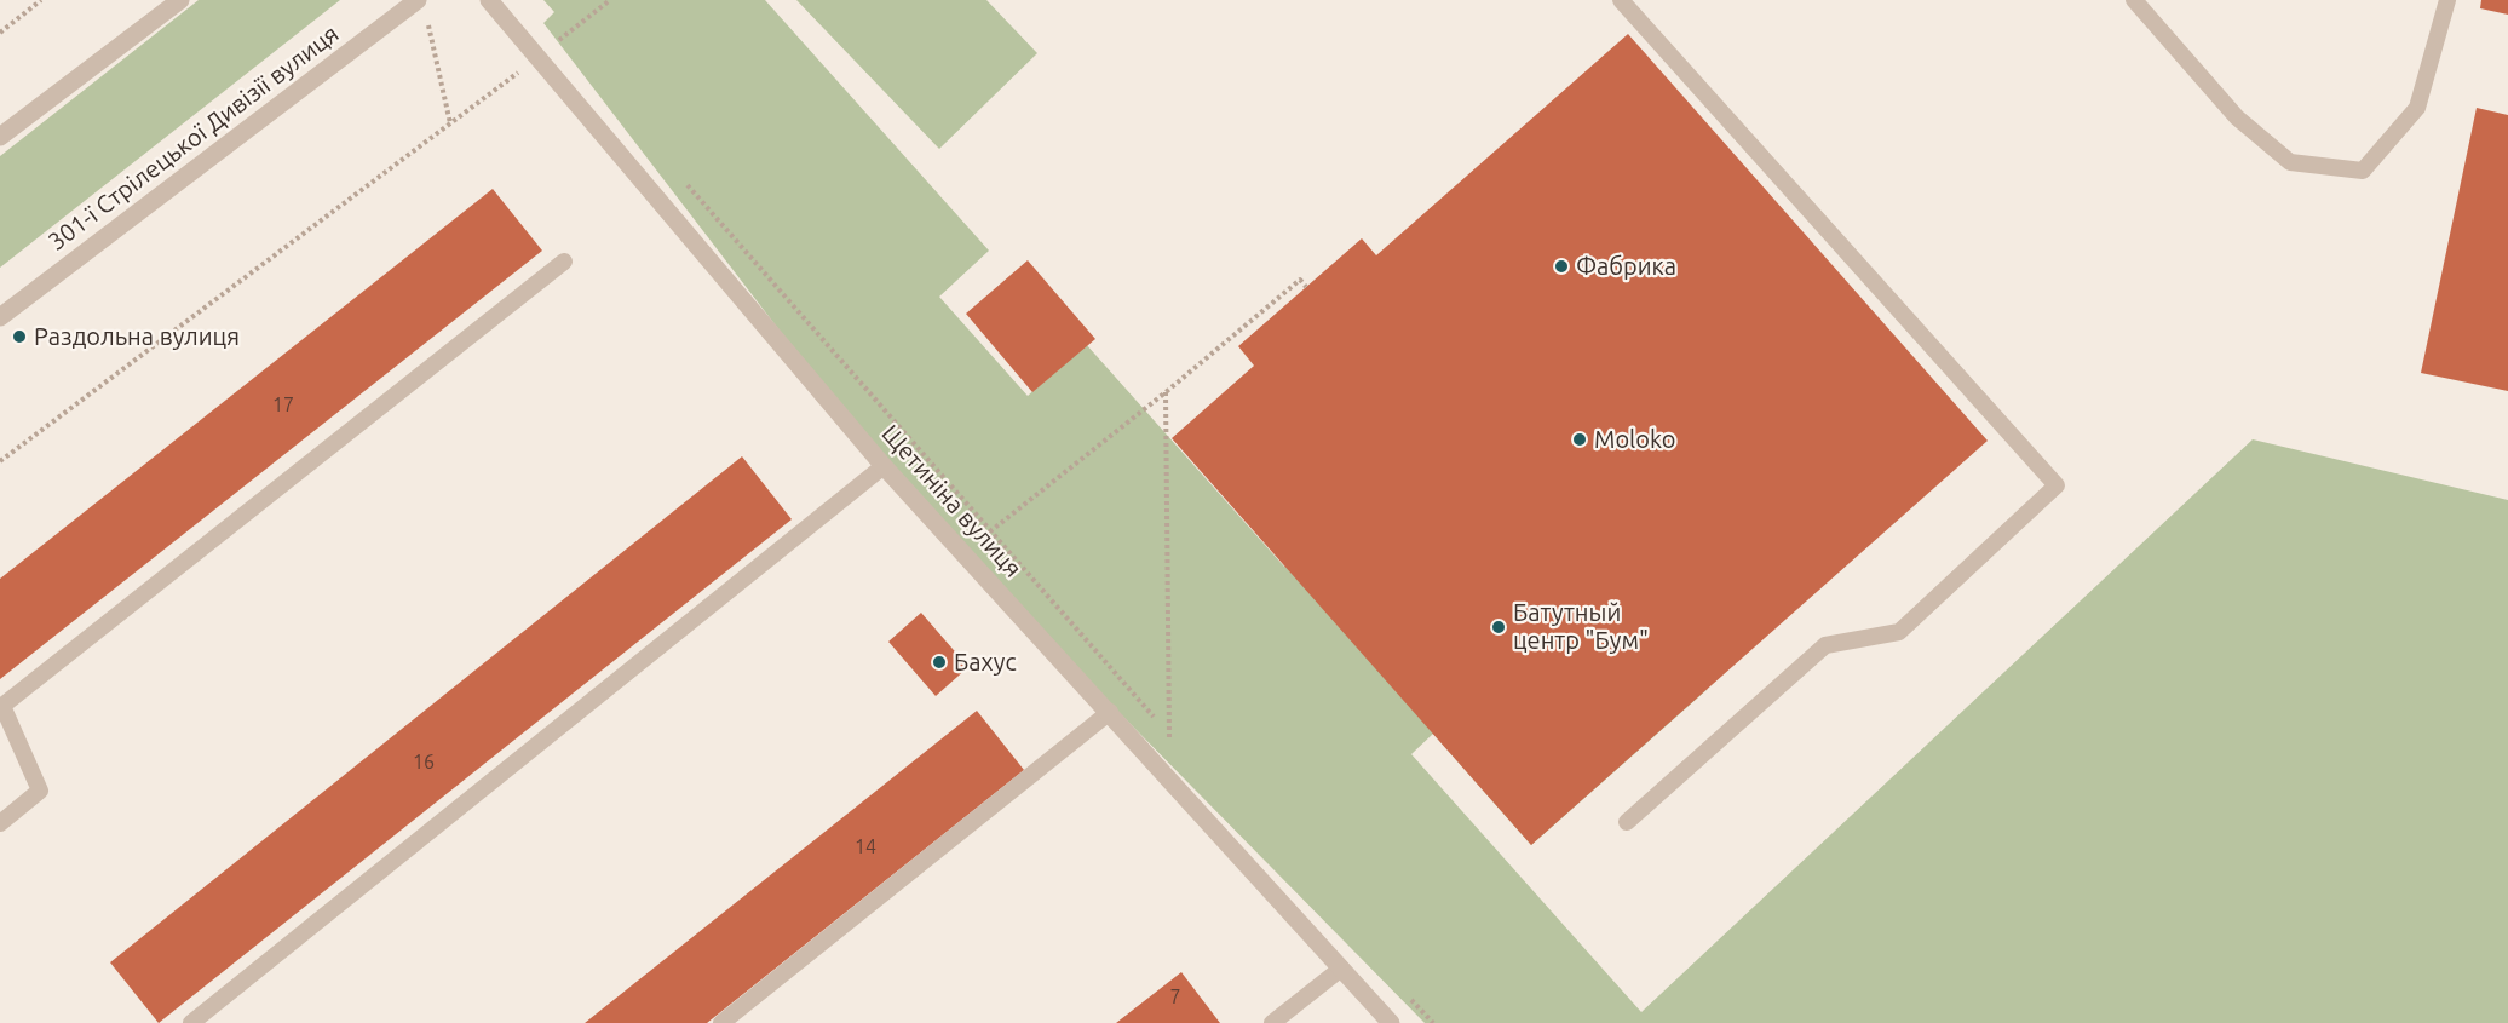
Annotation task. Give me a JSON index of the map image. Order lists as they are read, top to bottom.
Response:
{
  "streets": {
    "street": ["301-ї Стрілецької Дивізії вулиця", "Щетиніна вулиця"]
  },
  "places": [
    "Фабрика",
    "Раздольна вулиця",
    "Moloko",
    "Батутный центр \"Бум\"",
    "Бахус"
  ],
  "house_numbers": [
    "17",
    "16",
    "14",
    "7"
  ]
}
